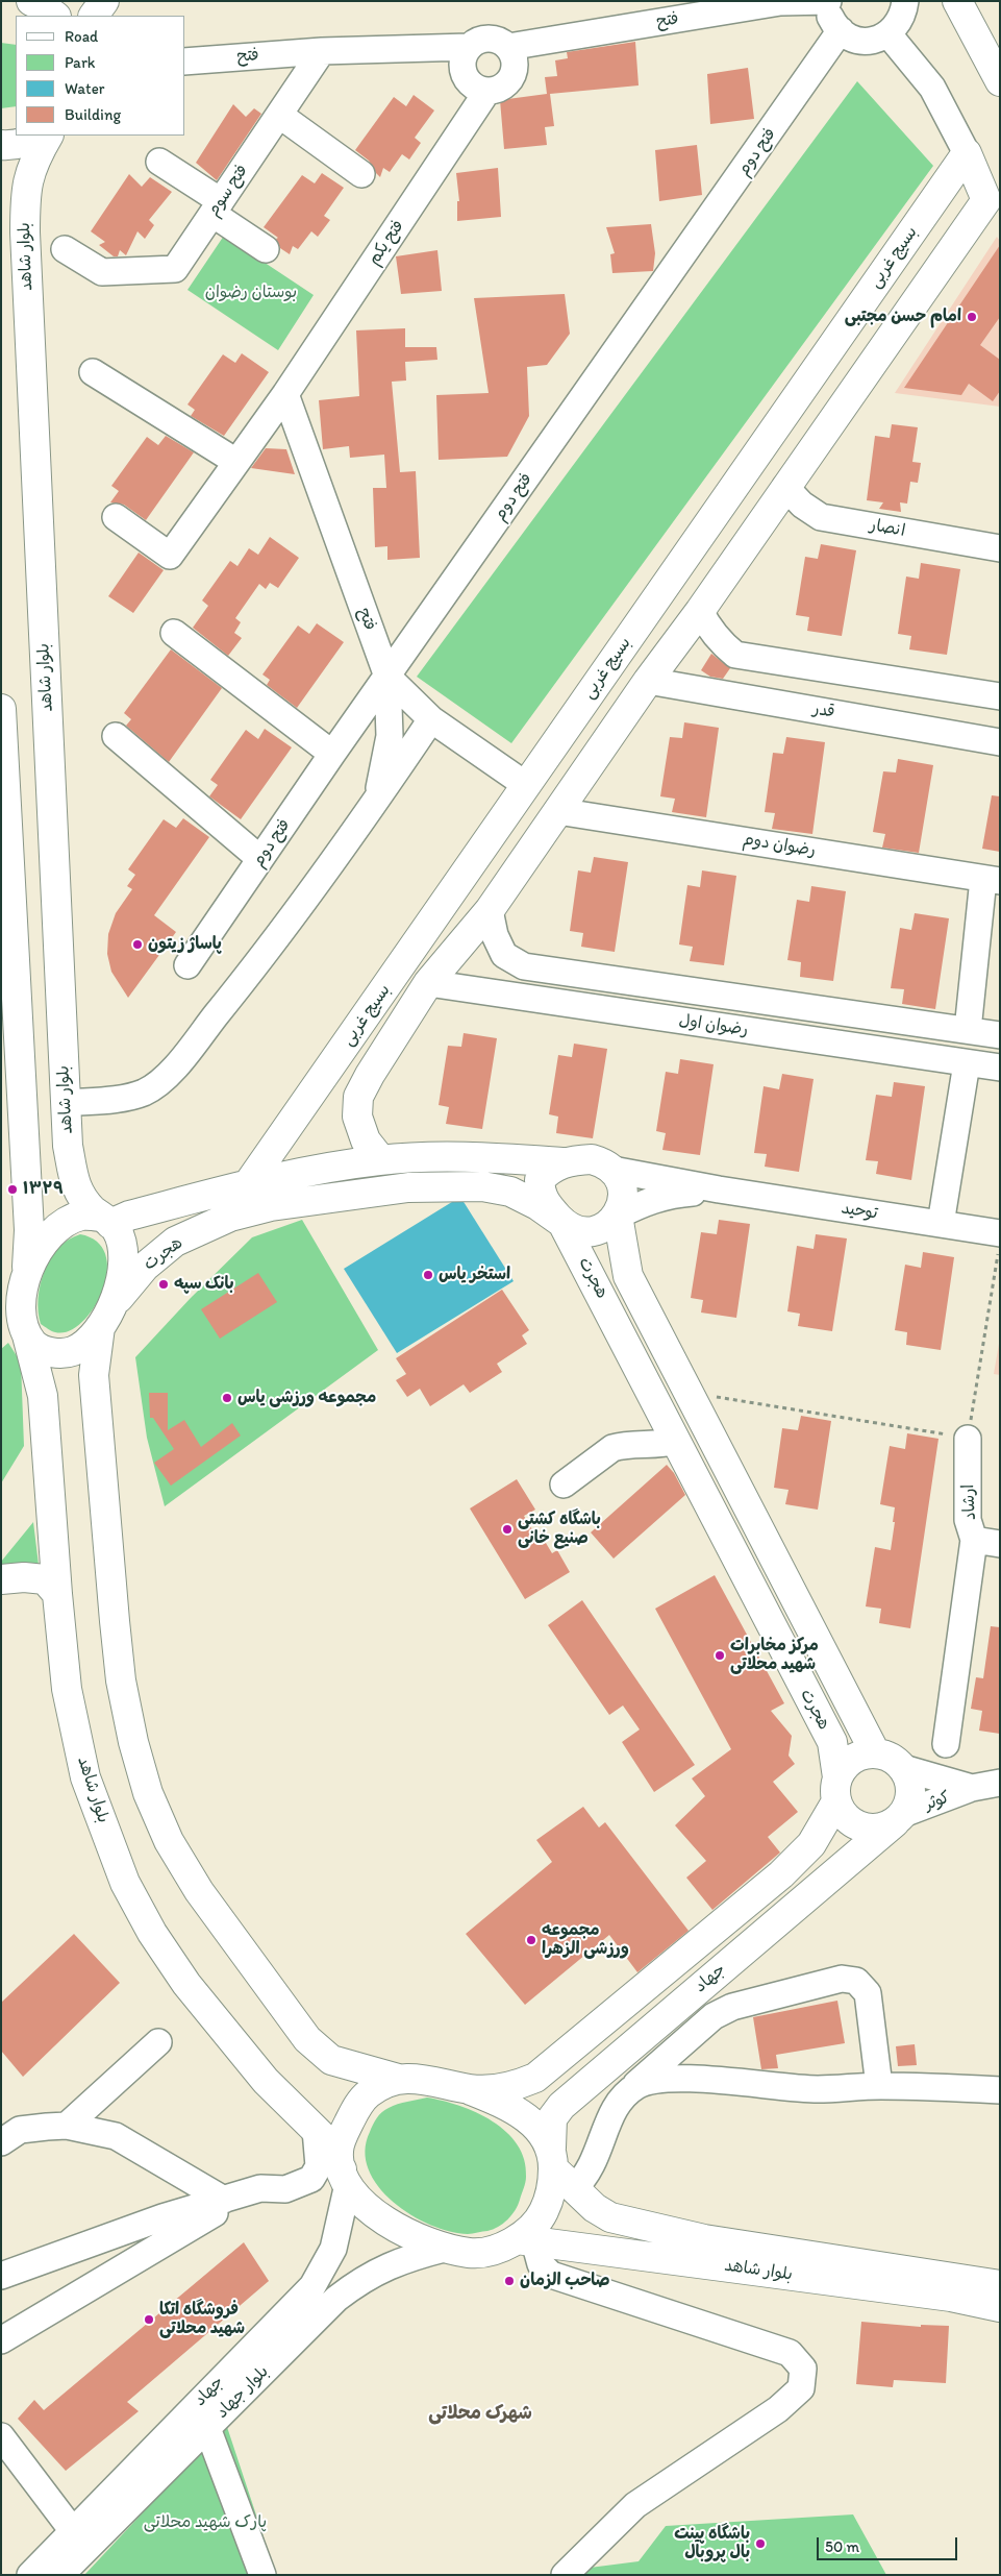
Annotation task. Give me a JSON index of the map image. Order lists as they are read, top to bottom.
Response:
{
  "streets": {
    "main road": [
      "بلوار شاهد",
      "بسیج غربی",
      "هجرت",
      "جهاد"
    ],
    "street": [
      "فتح",
      "فتح دوم",
      "فتح سوم",
      "فتح یکم",
      "انصار",
      "قدر",
      "رضوان دوم",
      "رضوان اول",
      "توحید",
      "ارشاد",
      "کوثر",
      "بلوار جهاد"
    ]
  },
  "crossings": [
    ["فتح", "فتح دوم"],
    ["فتح", "فتح سوم"],
    ["فتح", "فتح یکم"],
    ["فتح", "بسیج غربی"],
    ["بلوار شاهد", "هجرت"],
    ["بلوار شاهد", "جهاد"],
    ["بلوار شاهد", "بلوار جهاد"],
    ["بسیج غربی", "انصار"],
    ["بسیج غربی", "قدر"],
    ["بسیج غربی", "رضوان دوم"],
    ["بسیج غربی", "رضوان اول"],
    ["هجرت", "کوثر"],
    ["هجرت", "جهاد"],
    ["کوثر", "جهاد"]
  ],
  "districts": ["شهرک محلاتی"],
  "parks": ["بوستان رضوان", "پارک شهید محلاتی"],
  "places": [
    "امام حسن مجتبی",
    "پاساژ زیتون",
    "۱۳۲۹",
    "استخر یاس",
    "بانک سپه",
    "مجموعه ورزشی یاس",
    "باشگاه کشتی صنیع خانی",
    "مرکز مخابرات شهید محلاتی",
    "مجموعه ورزشی الزهرا",
    "صاحب الزمان",
    "فروشگاه اتکا شهید محلاتی",
    "باشگاه پینت بال پروبال"
  ],
  "legend": [
    "Road",
    "Park",
    "Water",
    "Building"
  ],
  "scale_bar": "50 m"
}
